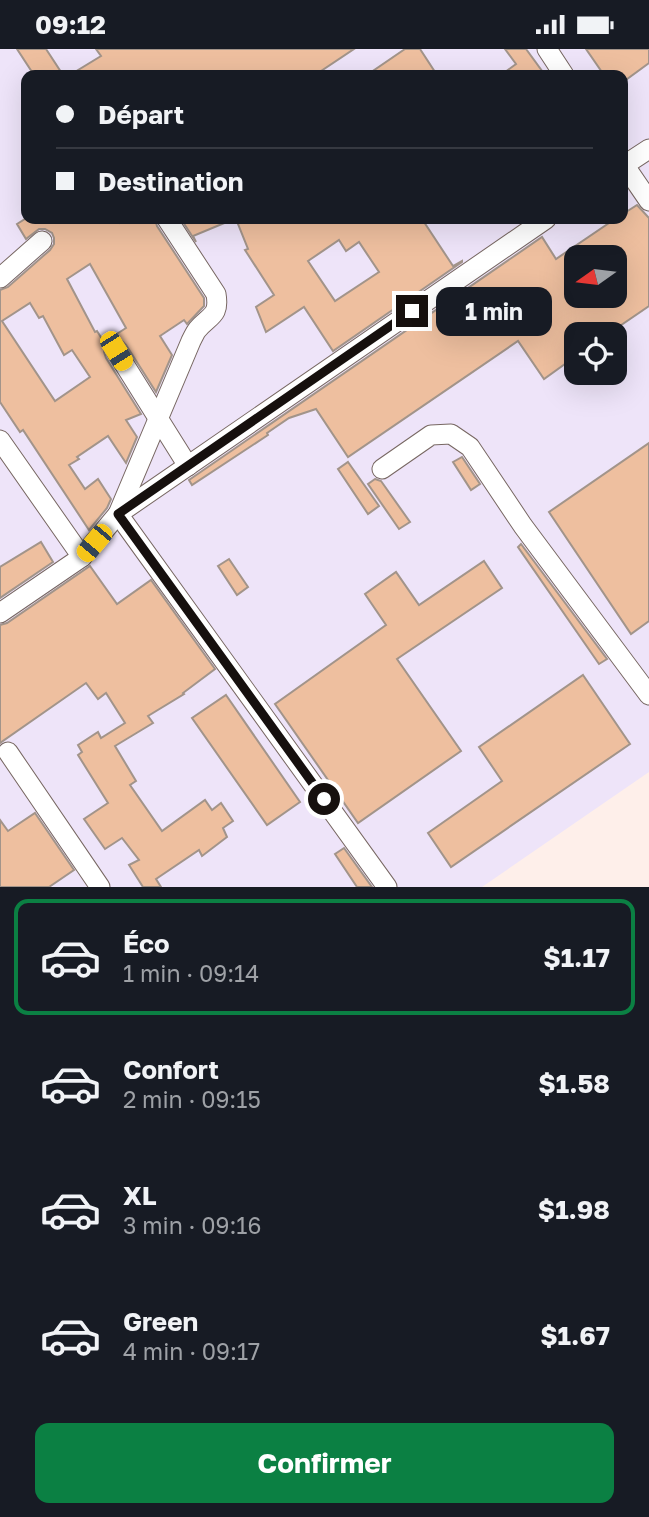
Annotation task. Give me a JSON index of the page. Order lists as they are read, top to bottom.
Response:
{
  "north": "left",
  "page": {
    "status": "09:12",
    "banner": ["Départ", "Destination"],
    "bubble": "1 min",
    "list": [
      {
        "name": "Éco",
        "note": "1 min · 09:14",
        "value": "$1.17"
      },
      {
        "name": "Confort",
        "note": "2 min · 09:15",
        "value": "$1.58"
      },
      {
        "name": "XL",
        "note": "3 min · 09:16",
        "value": "$1.98"
      },
      {
        "name": "Green",
        "note": "4 min · 09:17",
        "value": "$1.67"
      }
    ],
    "buttons": "Confirmer"
  }
}
